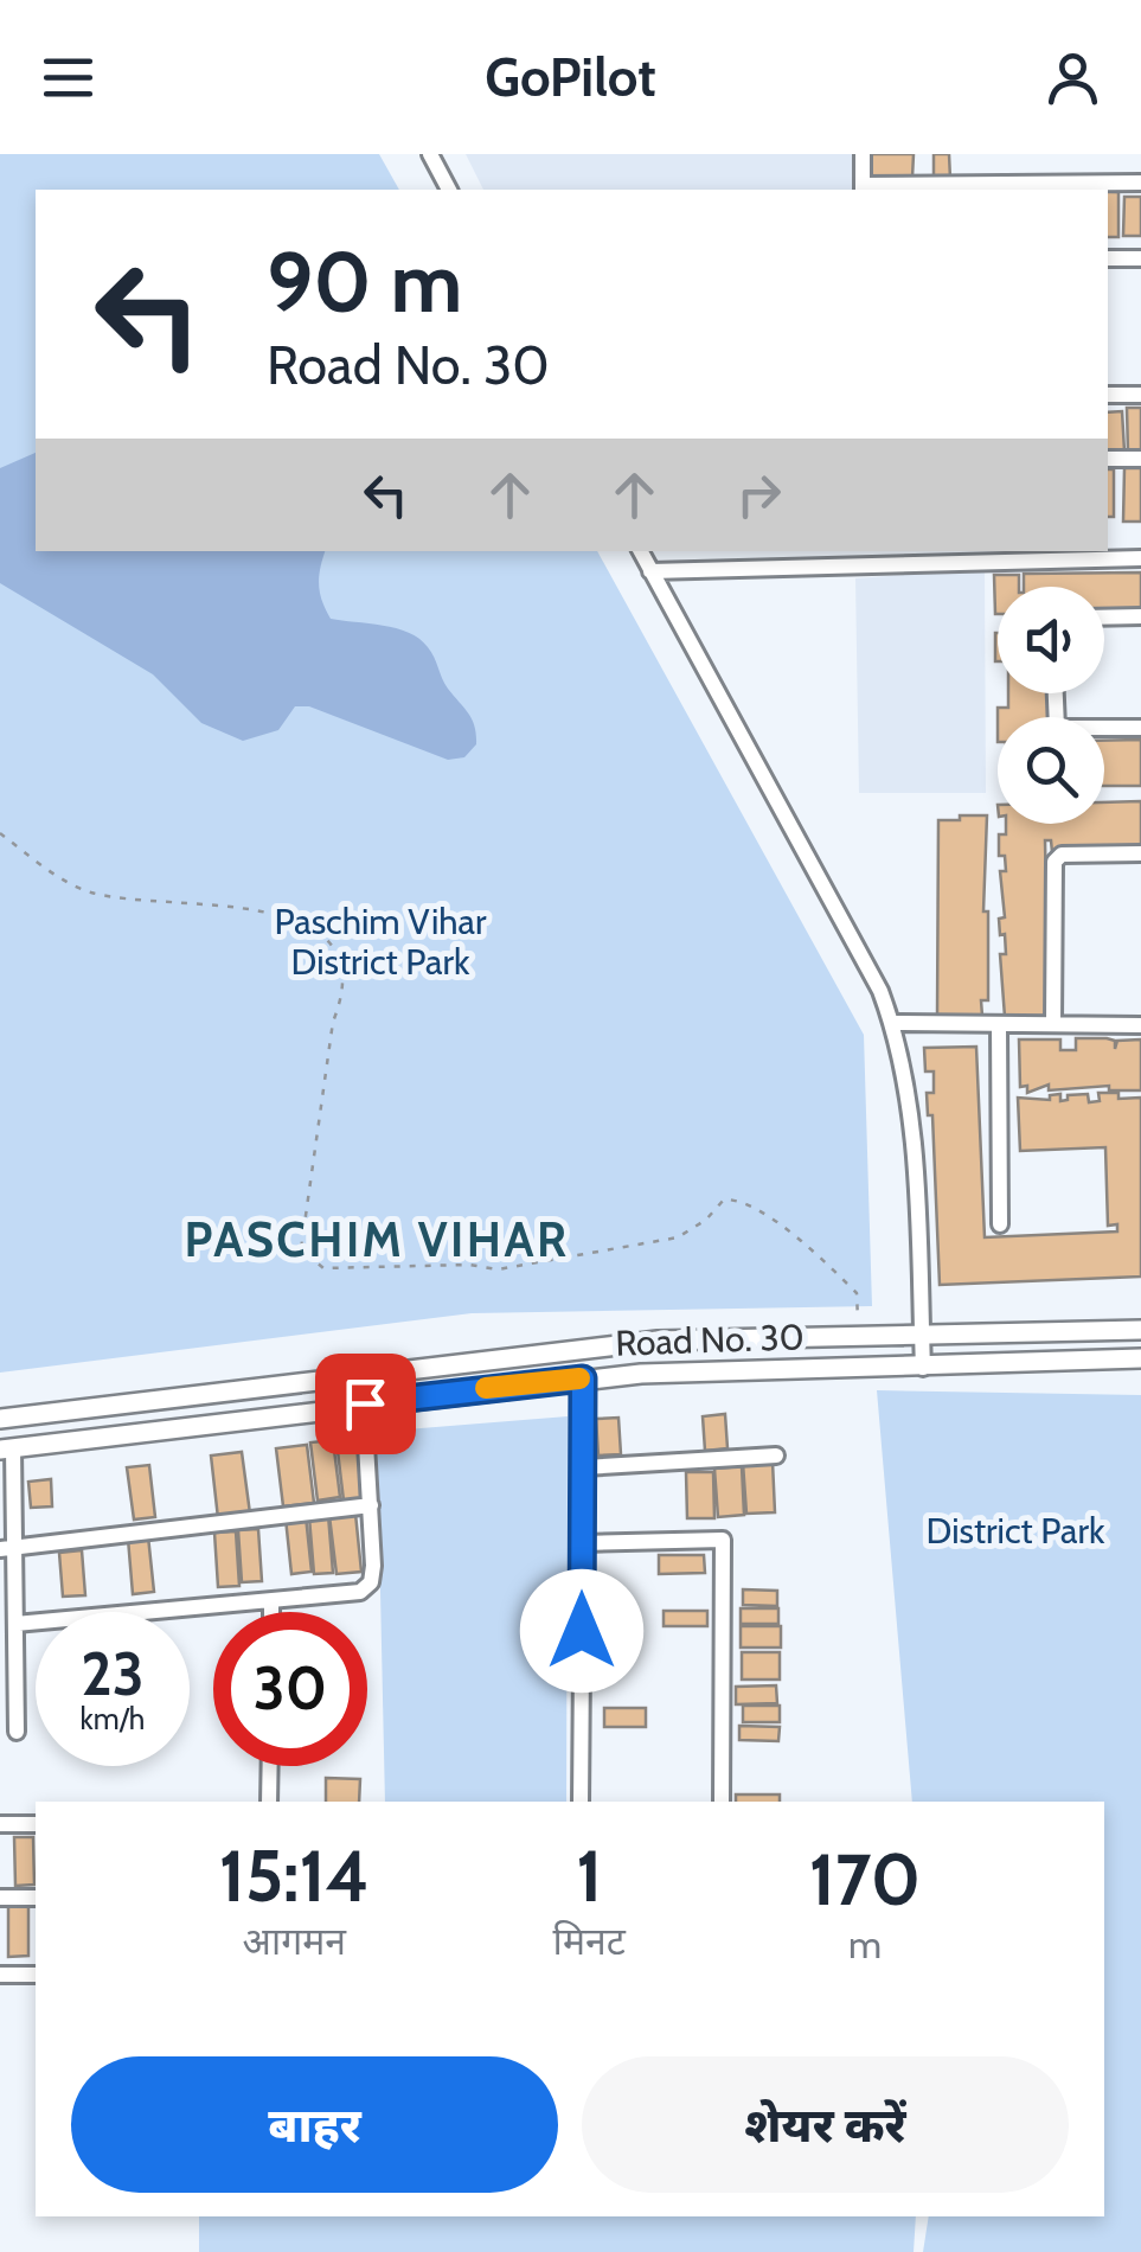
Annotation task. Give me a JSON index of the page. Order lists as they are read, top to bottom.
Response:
{
  "streets": {
    "street": ["Road No. 30"]
  },
  "districts": ["PASCHIM VIHAR"],
  "parks": ["Paschim Vihar District Park", "District Park"],
  "page": {
    "header": "GoPilot",
    "turn": ["90 m", "Road No. 30"],
    "speed": "23 km/h",
    "limit": "30",
    "eta": [
      "15:14",
      "आगमन",
      "1",
      "मिनट",
      "170",
      "m"
    ],
    "buttons": ["बाहर", "शेयर करें"]
  }
}
